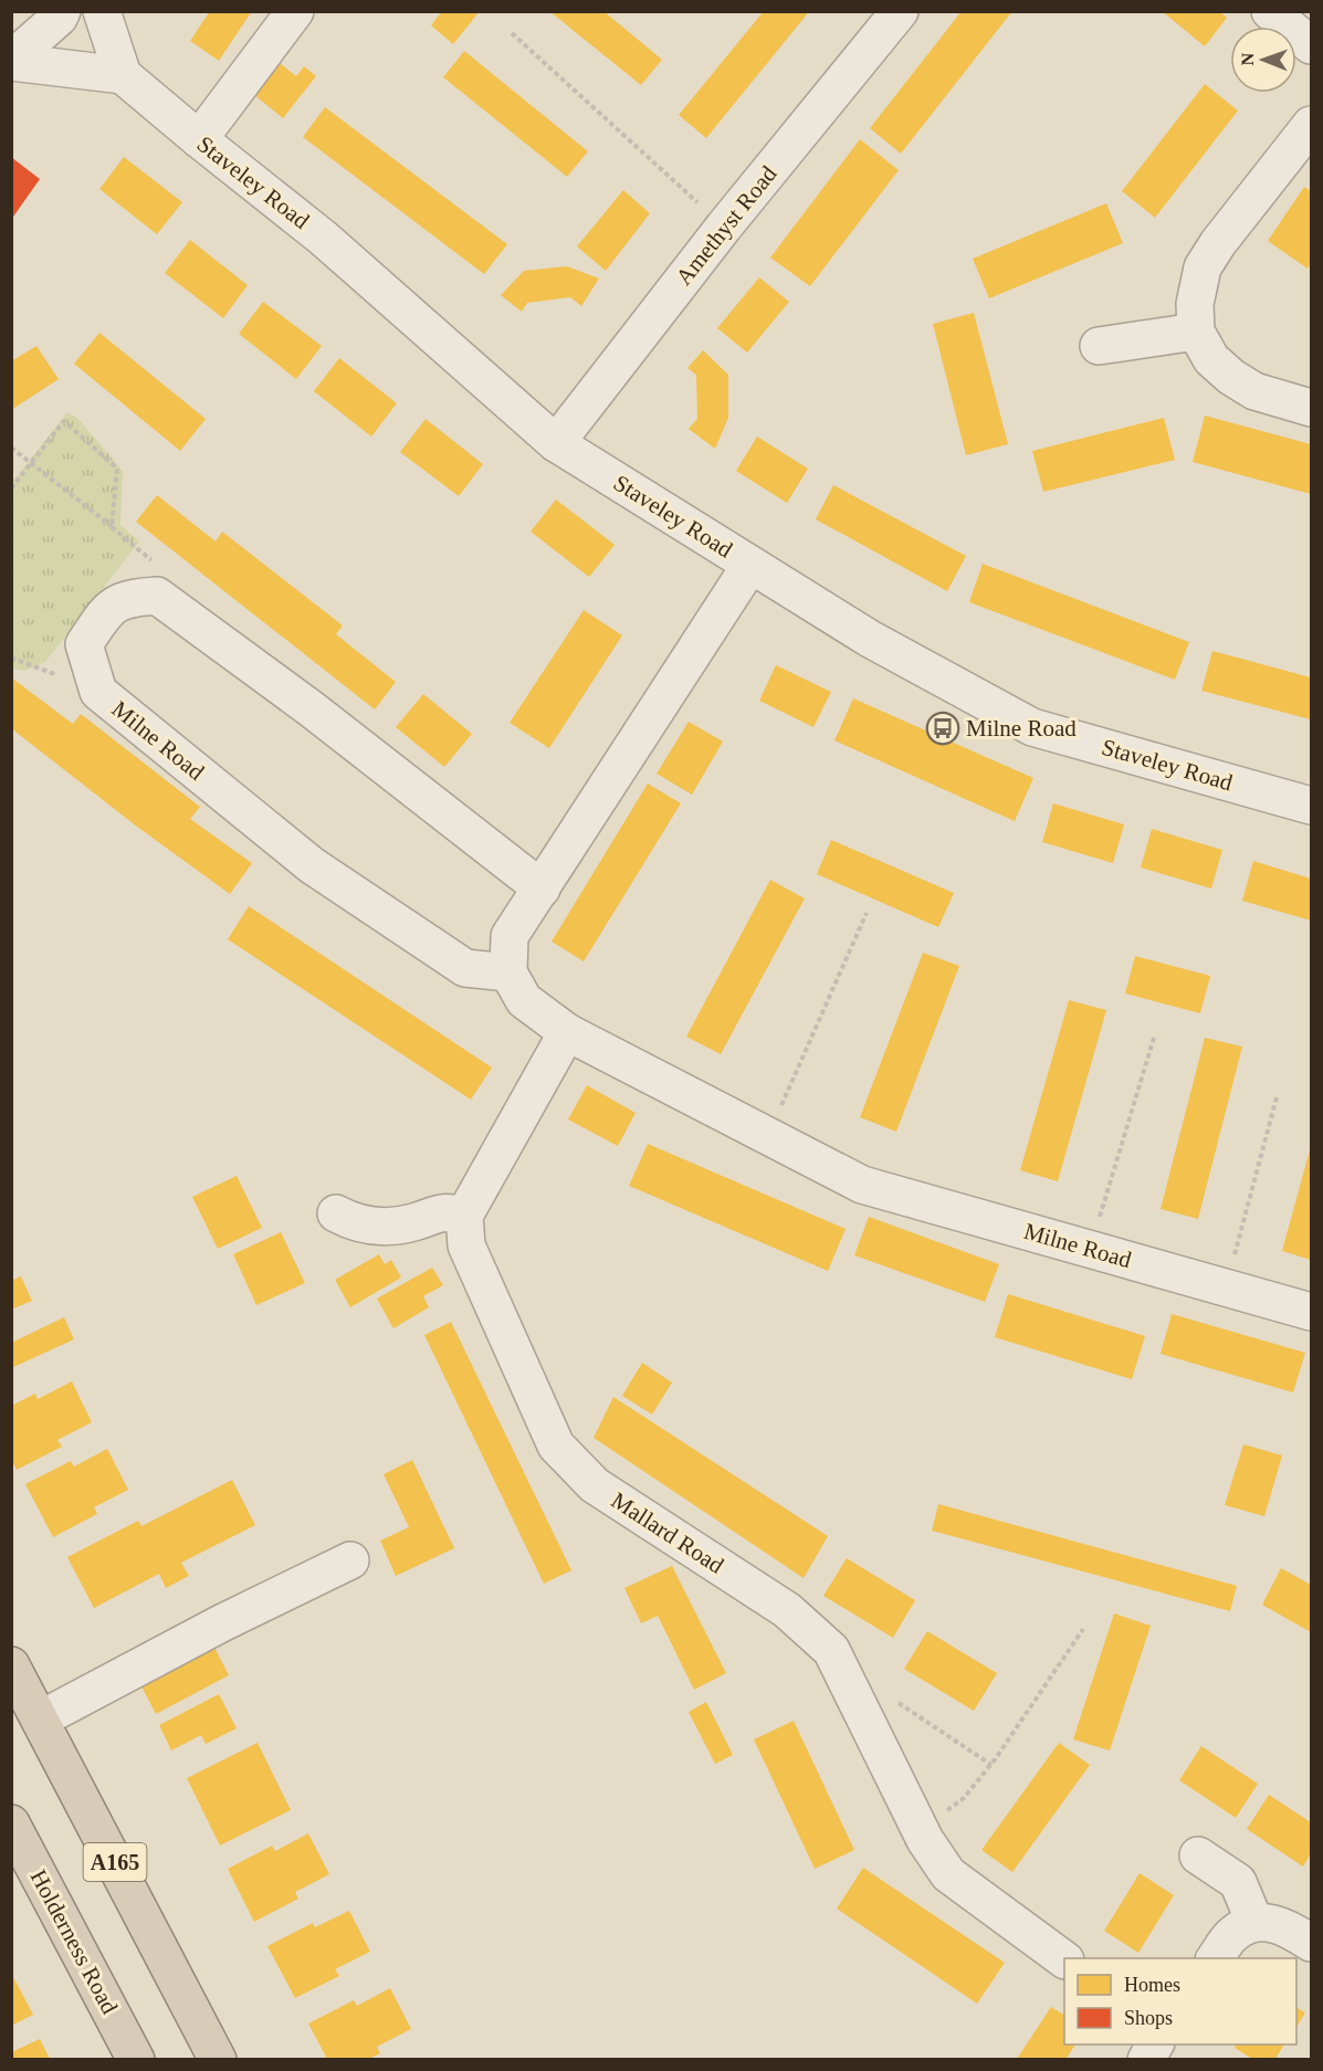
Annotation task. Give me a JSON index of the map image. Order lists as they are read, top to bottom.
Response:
{
  "streets": {
    "highway": ["A165", "Holderness Road"],
    "street": [
      "Staveley Road",
      "Amethyst Road",
      "Milne Road",
      "Mallard Road"
    ]
  },
  "crossings": [
    ["Staveley Road", "Amethyst Road"]
  ],
  "places": {
    "bus stop": ["Milne Road"]
  },
  "legend": ["Homes", "Shops"],
  "north": "left"
}
